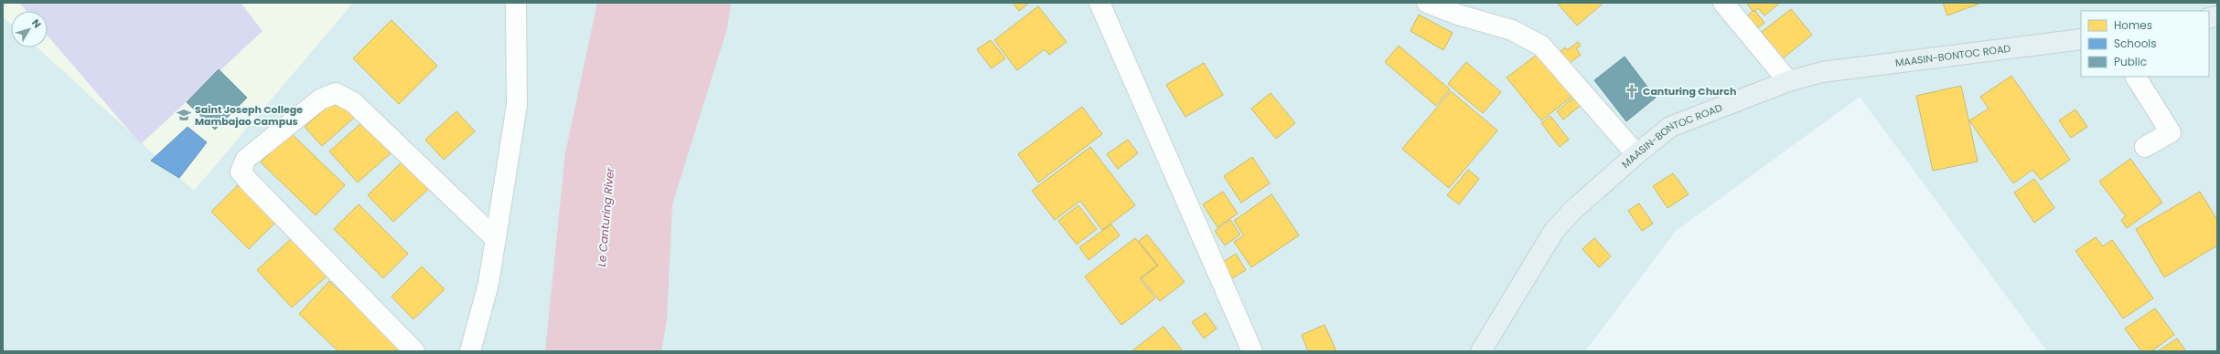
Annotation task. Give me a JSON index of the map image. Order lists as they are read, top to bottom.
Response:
{
  "streets": {
    "main road": ["MAASIN-BONTOC ROAD"]
  },
  "water": ["Le Canturing River"],
  "places": {
    "church": ["Canturing Church"],
    "school or university": ["Saint Joseph College Mambajao Campus"]
  },
  "legend": ["Homes", "Schools", "Public"],
  "north": "top right"
}
